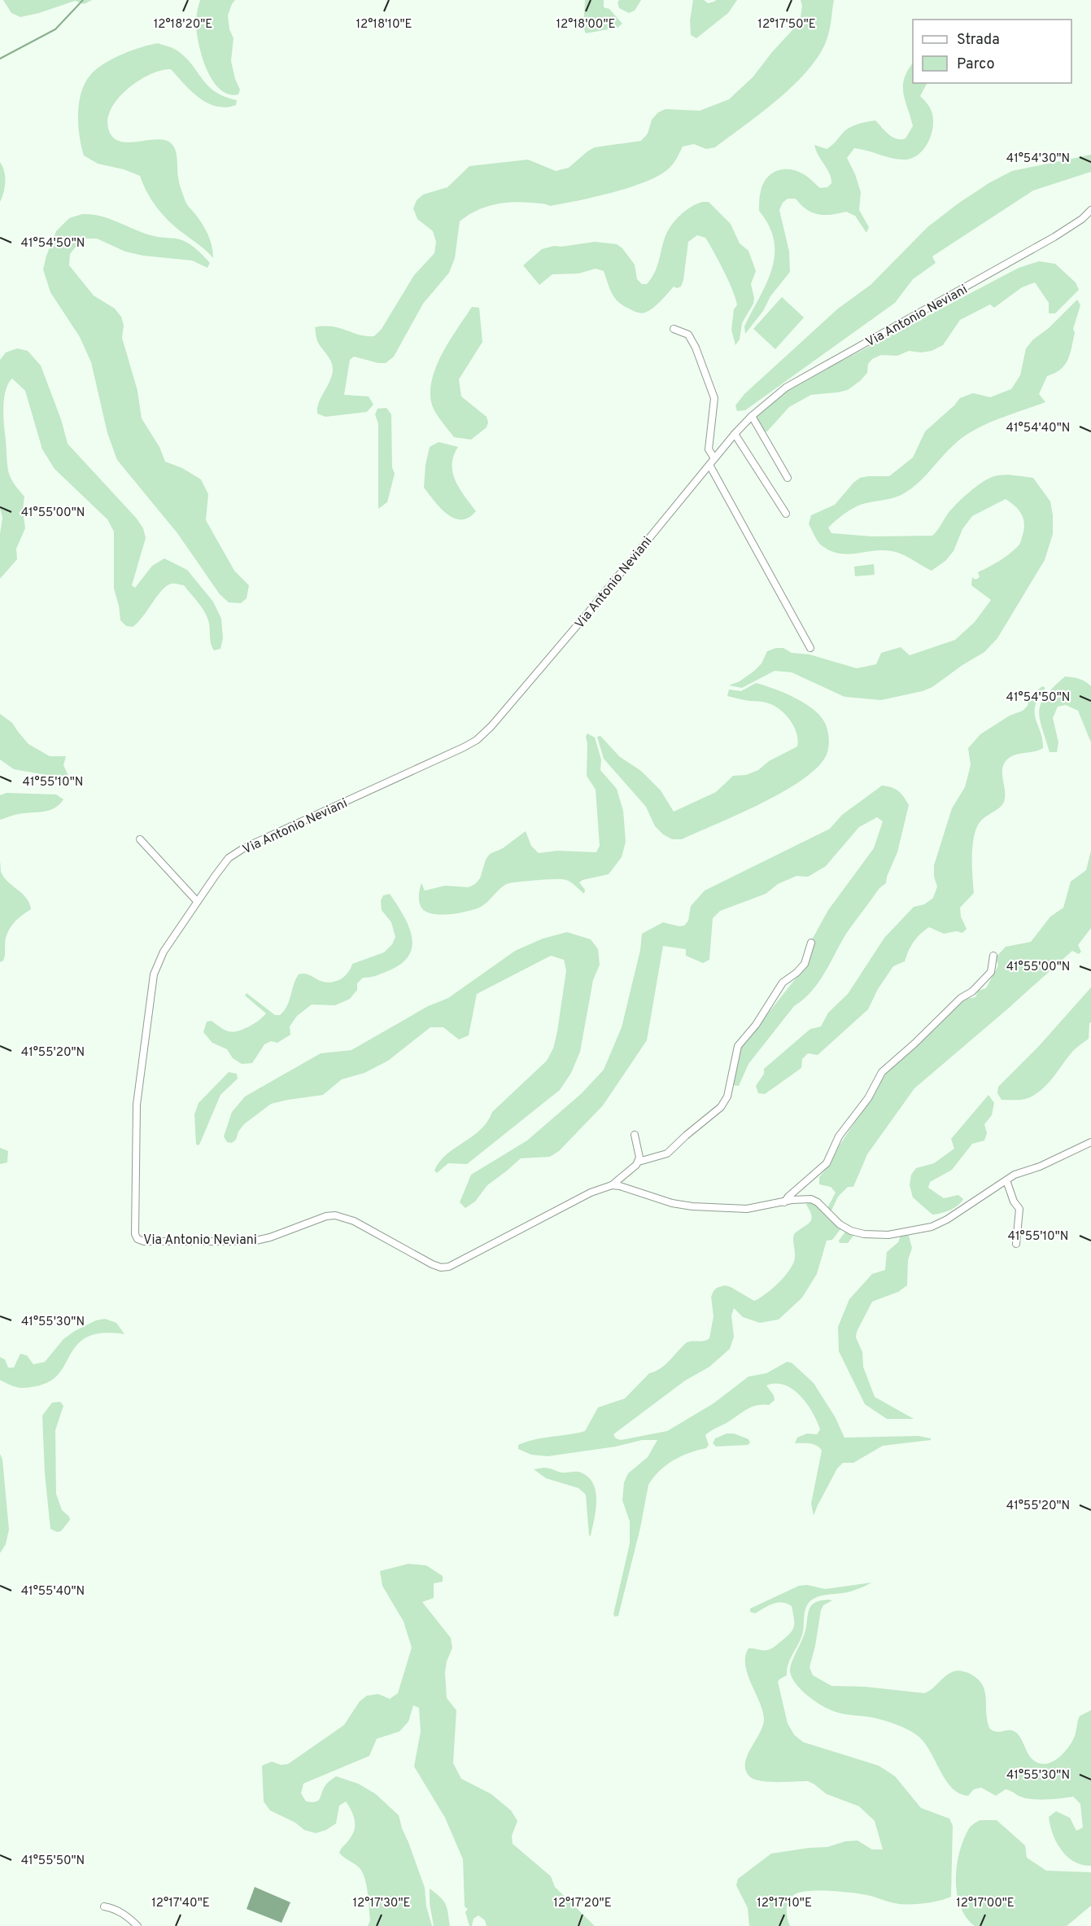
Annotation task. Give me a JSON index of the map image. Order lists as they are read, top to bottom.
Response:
{
  "streets": {
    "street": ["Via Antonio Neviani"]
  },
  "legend": ["Strada", "Parco"],
  "coordinates": [
    "12°18'20\"E",
    "12°18'10\"E",
    "12°17'50\"E",
    "12°18'00\"E",
    "41°54'30\"N",
    "41°54'50\"N",
    "41°54'40\"N",
    "41°55'00\"N",
    "41°55'10\"N",
    "41°55'20\"N",
    "41°55'30\"N",
    "41°55'40\"N",
    "41°55'50\"N",
    "12°17'40\"E",
    "12°17'30\"E",
    "12°17'20\"E",
    "12°17'10\"E",
    "12°17'00\"E"
  ]
}
